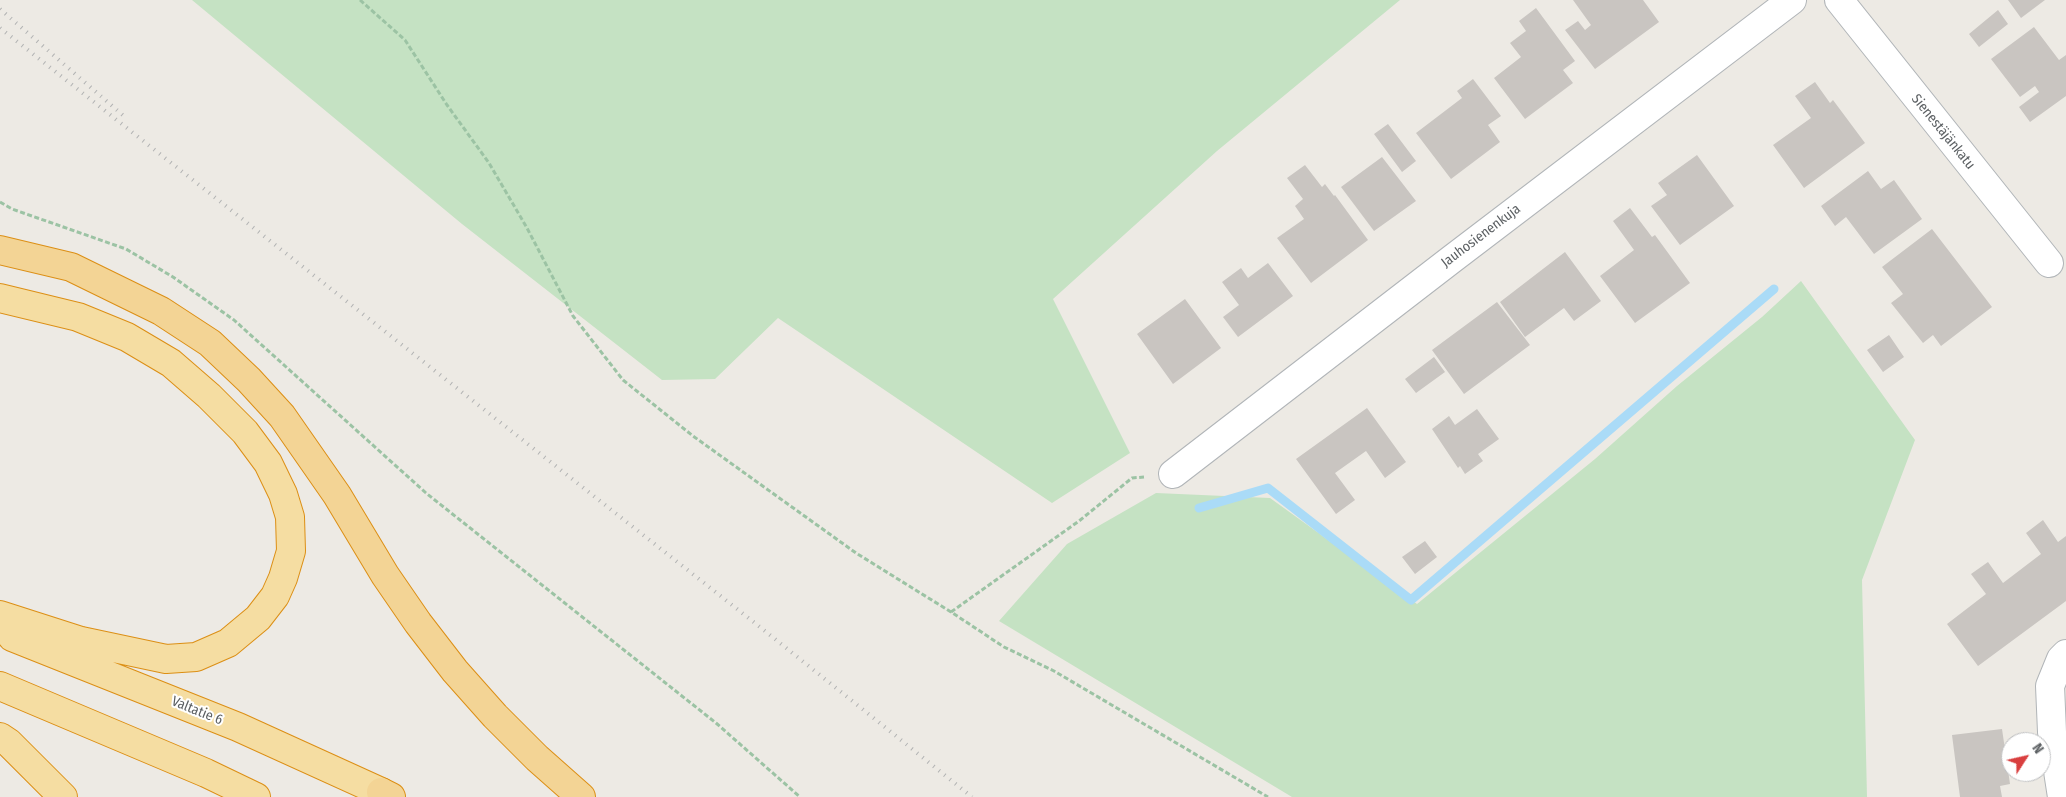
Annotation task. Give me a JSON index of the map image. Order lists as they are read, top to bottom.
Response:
{
  "streets": {
    "highway": ["Valtatie 6"],
    "street": ["Sienestäjänkatu", "Jauhosienenkuja"]
  },
  "north": "top right"
}
